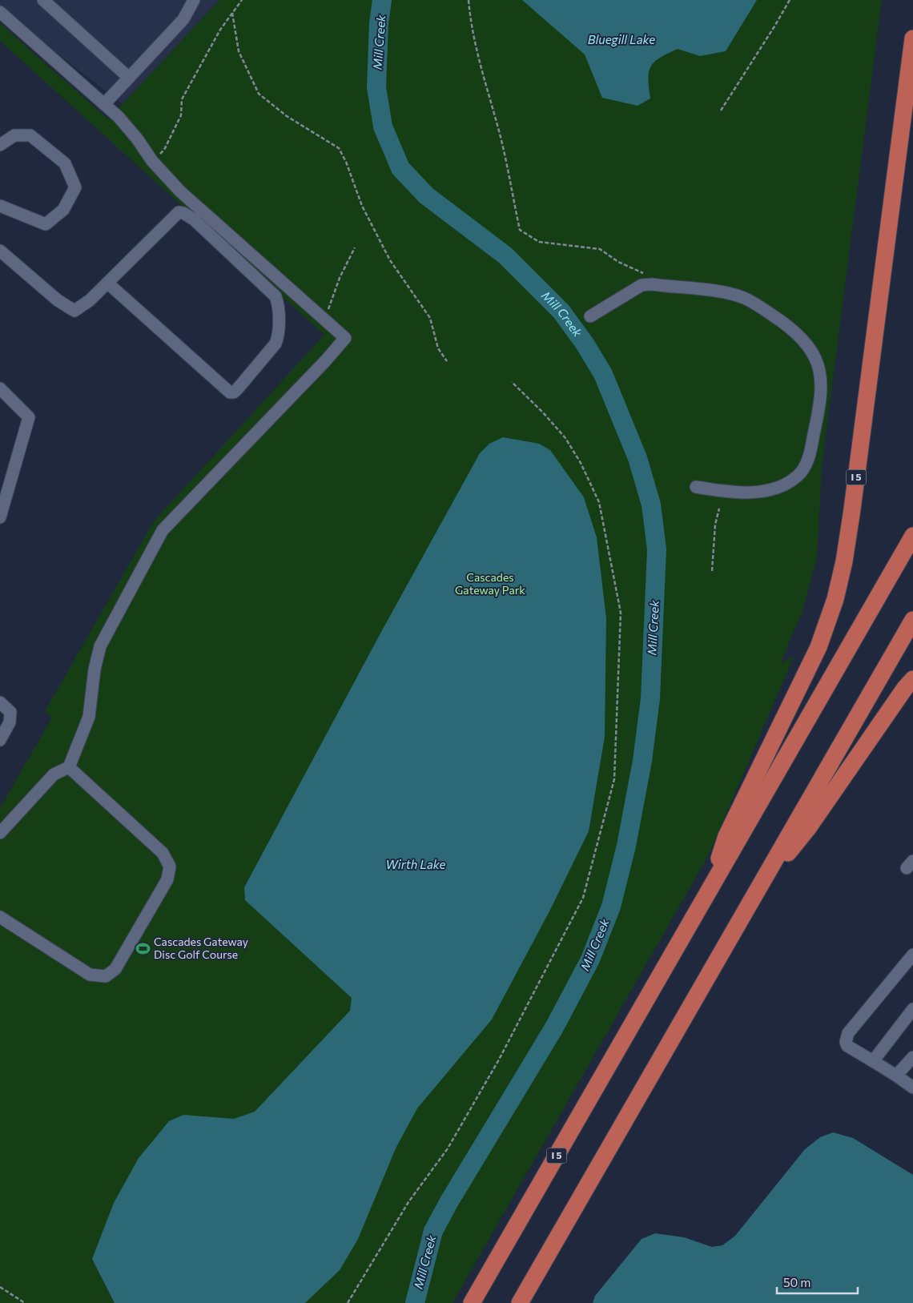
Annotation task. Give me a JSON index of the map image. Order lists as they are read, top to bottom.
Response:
{
  "streets": {
    "highway": ["I 5"]
  },
  "water": ["Bluegill Lake", "Mill Creek", "Wirth Lake"],
  "parks": ["Cascades Gateway Park"],
  "places": {
    "sports": ["Cascades Gateway Disc Golf Course"]
  },
  "scale_bar": "50 m"
}
